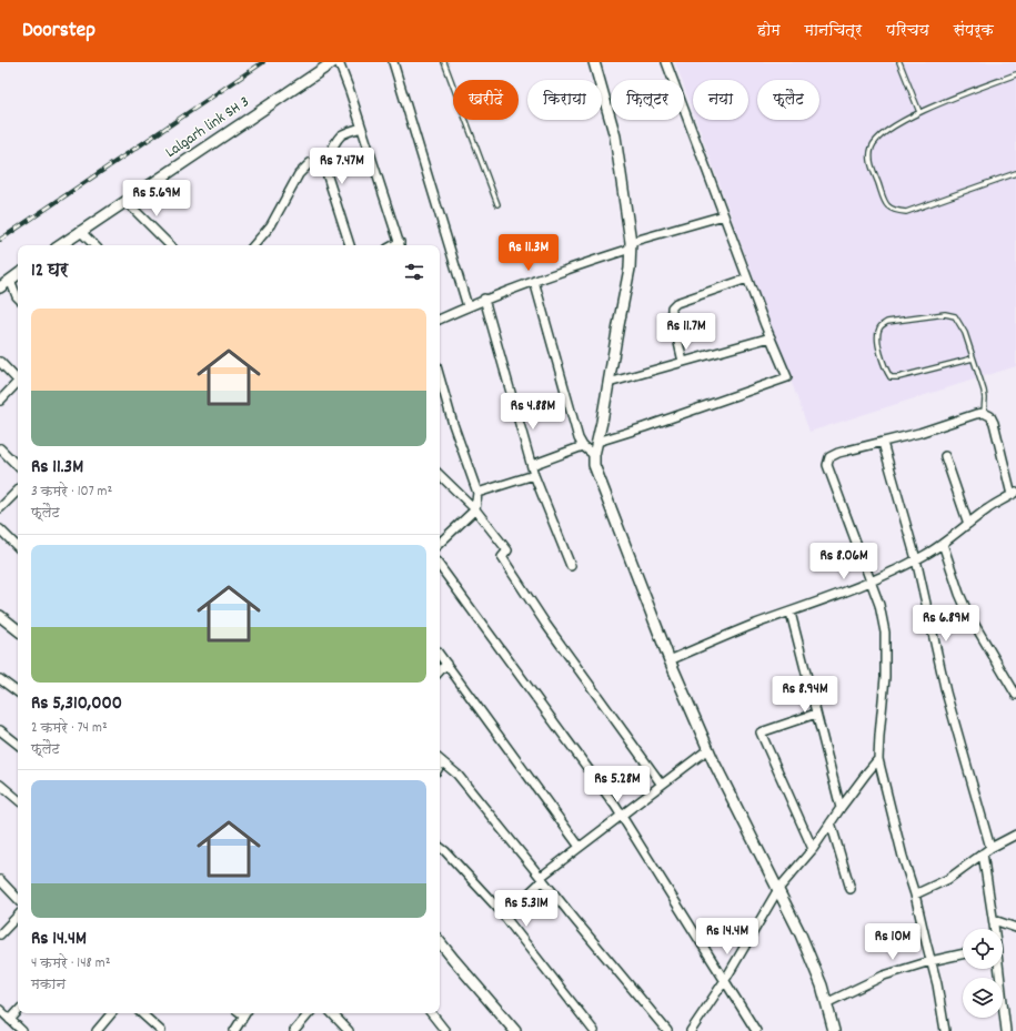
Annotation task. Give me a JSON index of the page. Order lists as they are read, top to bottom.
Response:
{
  "streets": {
    "street": ["Lalgarh link SH 3"]
  },
  "page": {
    "header": "Doorstep",
    "nav": [
      "होम",
      "मानचित्र",
      "परिचय",
      "संपर्क"
    ],
    "chip": [
      "खरीदें",
      "किराया",
      "फ़िल्टर",
      "नया",
      "फ़्लैट"
    ],
    "price": [
      "Rs 7.47M",
      "Rs 5.69M",
      "Rs 11.3M",
      "Rs 11.7M",
      "Rs 4.88M",
      "Rs 8.06M",
      "Rs 6.89M",
      "Rs 8.94M",
      "Rs 5.28M",
      "Rs 5.31M",
      "Rs 14.4M",
      "Rs 10M"
    ],
    "heading": "12 घर",
    "list": [
      {
        "name": "Rs 11.3M",
        "note": "3 कमरे · 107 m² · फ़्लैट"
      },
      {
        "name": "Rs 5,310,000",
        "note": "2 कमरे · 74 m² · फ़्लैट"
      },
      {
        "name": "Rs 14.4M",
        "note": "4 कमरे · 148 m² · मकान"
      }
    ]
  }
}
